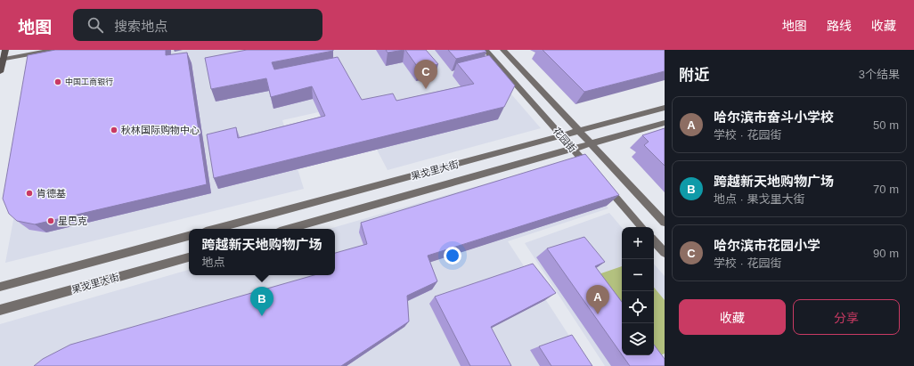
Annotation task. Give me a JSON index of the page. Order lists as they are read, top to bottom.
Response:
{
  "streets": {
    "main road": ["花园街", "果戈里大街"]
  },
  "crossings": [
    ["花园街", "果戈里大街"]
  ],
  "places": [
    "中国工商银行",
    "秋林国际购物中心",
    "肯德基",
    "星巴克"
  ],
  "page": {
    "header": "地图",
    "search": "搜索地点",
    "nav": ["地图", "路线", "收藏"],
    "heading": ["附近", "3个结果"],
    "pins": ["C", "A", "B"],
    "list": [
      {
        "mark": "A",
        "name": "哈尔滨市奋斗小学校",
        "note": "学校 · 花园街",
        "value": "50 m"
      },
      {
        "mark": "B",
        "name": "跨越新天地购物广场",
        "note": "地点 · 果戈里大街",
        "value": "70 m"
      },
      {
        "mark": "C",
        "name": "哈尔滨市花园小学",
        "note": "学校 · 花园街",
        "value": "90 m"
      }
    ],
    "map_buttons": ["+", "−"],
    "popup": ["跨越新天地购物广场", "地点"],
    "buttons": ["收藏", "分享"]
  }
}
